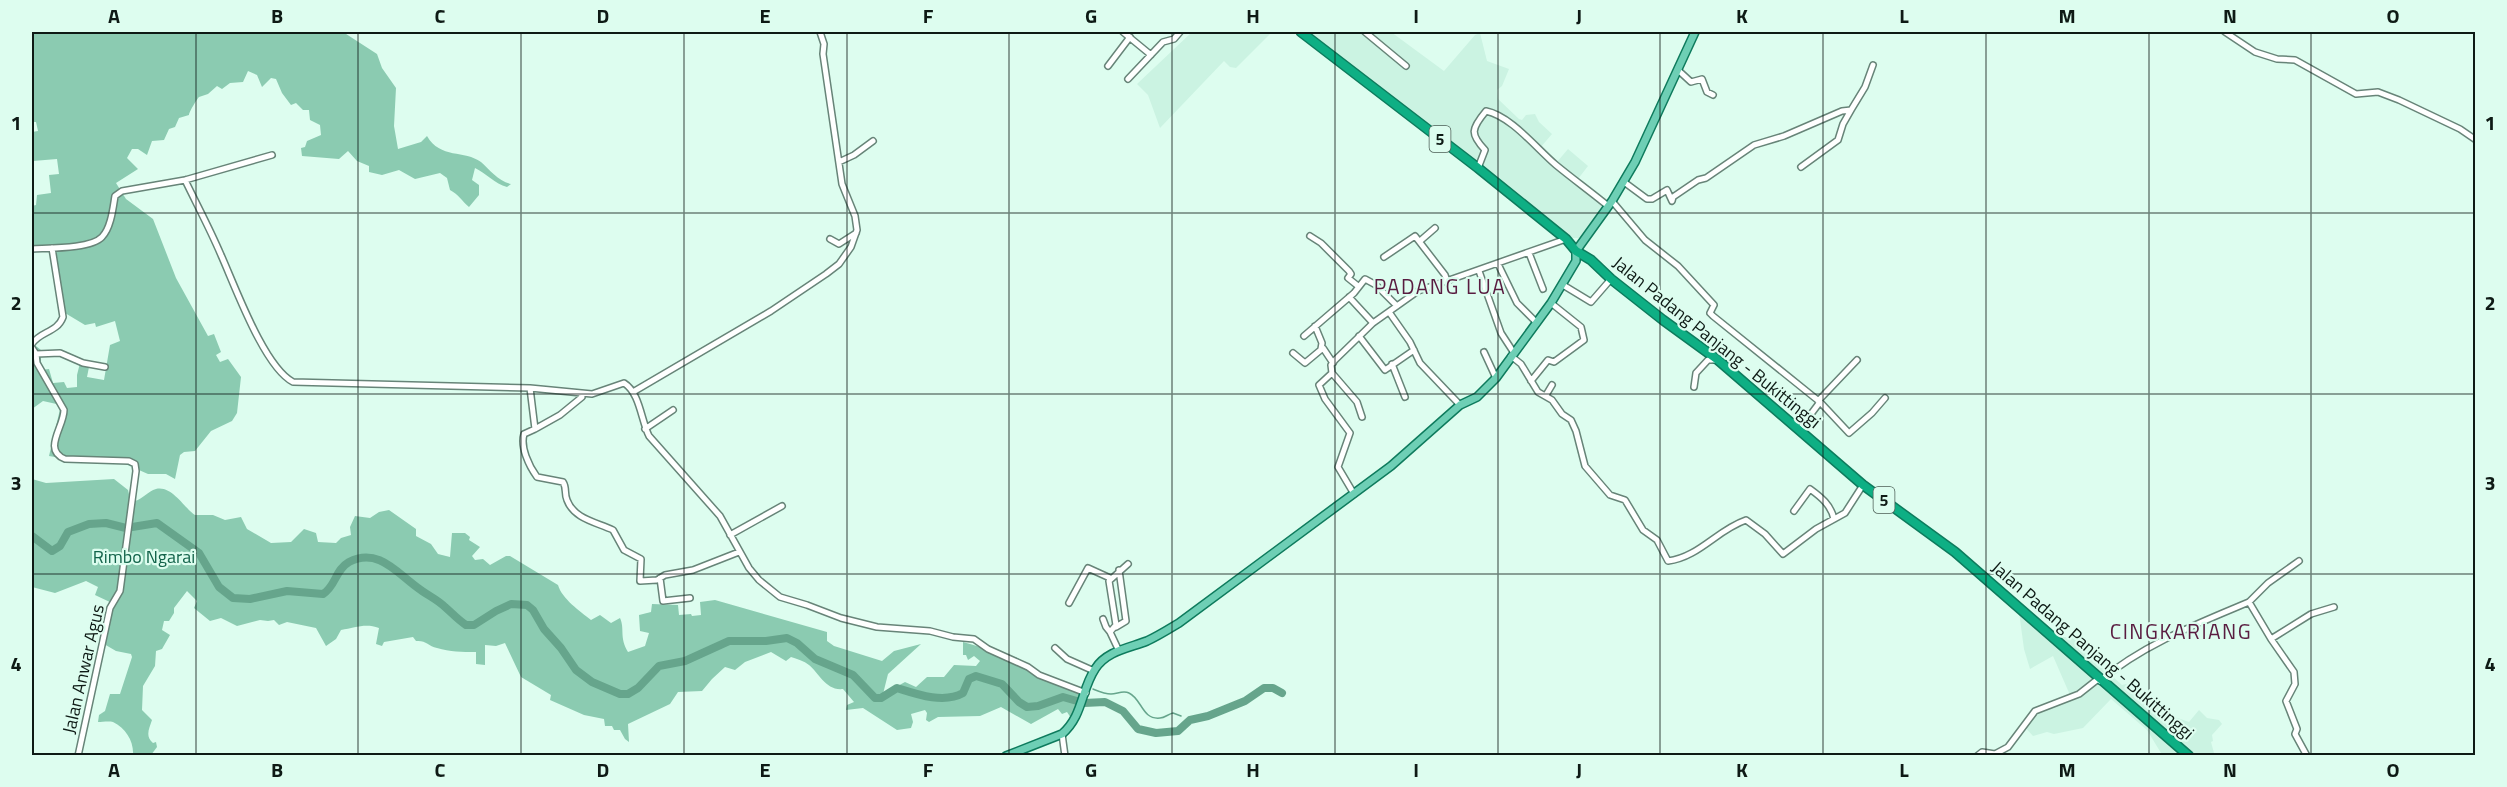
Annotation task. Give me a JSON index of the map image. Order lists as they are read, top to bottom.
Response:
{
  "streets": {
    "highway": ["5", "Jalan Padang Panjang - Bukittinggi"],
    "street": ["Jalan Anwar Agus"]
  },
  "districts": ["PADANG LUA", "CINGKARIANG"],
  "parks": ["Rimbo Ngarai"],
  "grid": {
    "columns": [
      "A",
      "B",
      "C",
      "D",
      "E",
      "F",
      "G",
      "H",
      "I",
      "J",
      "K",
      "L",
      "M",
      "N",
      "O"
    ],
    "rows": [
      "1",
      "2",
      "3",
      "4"
    ]
  }
}
